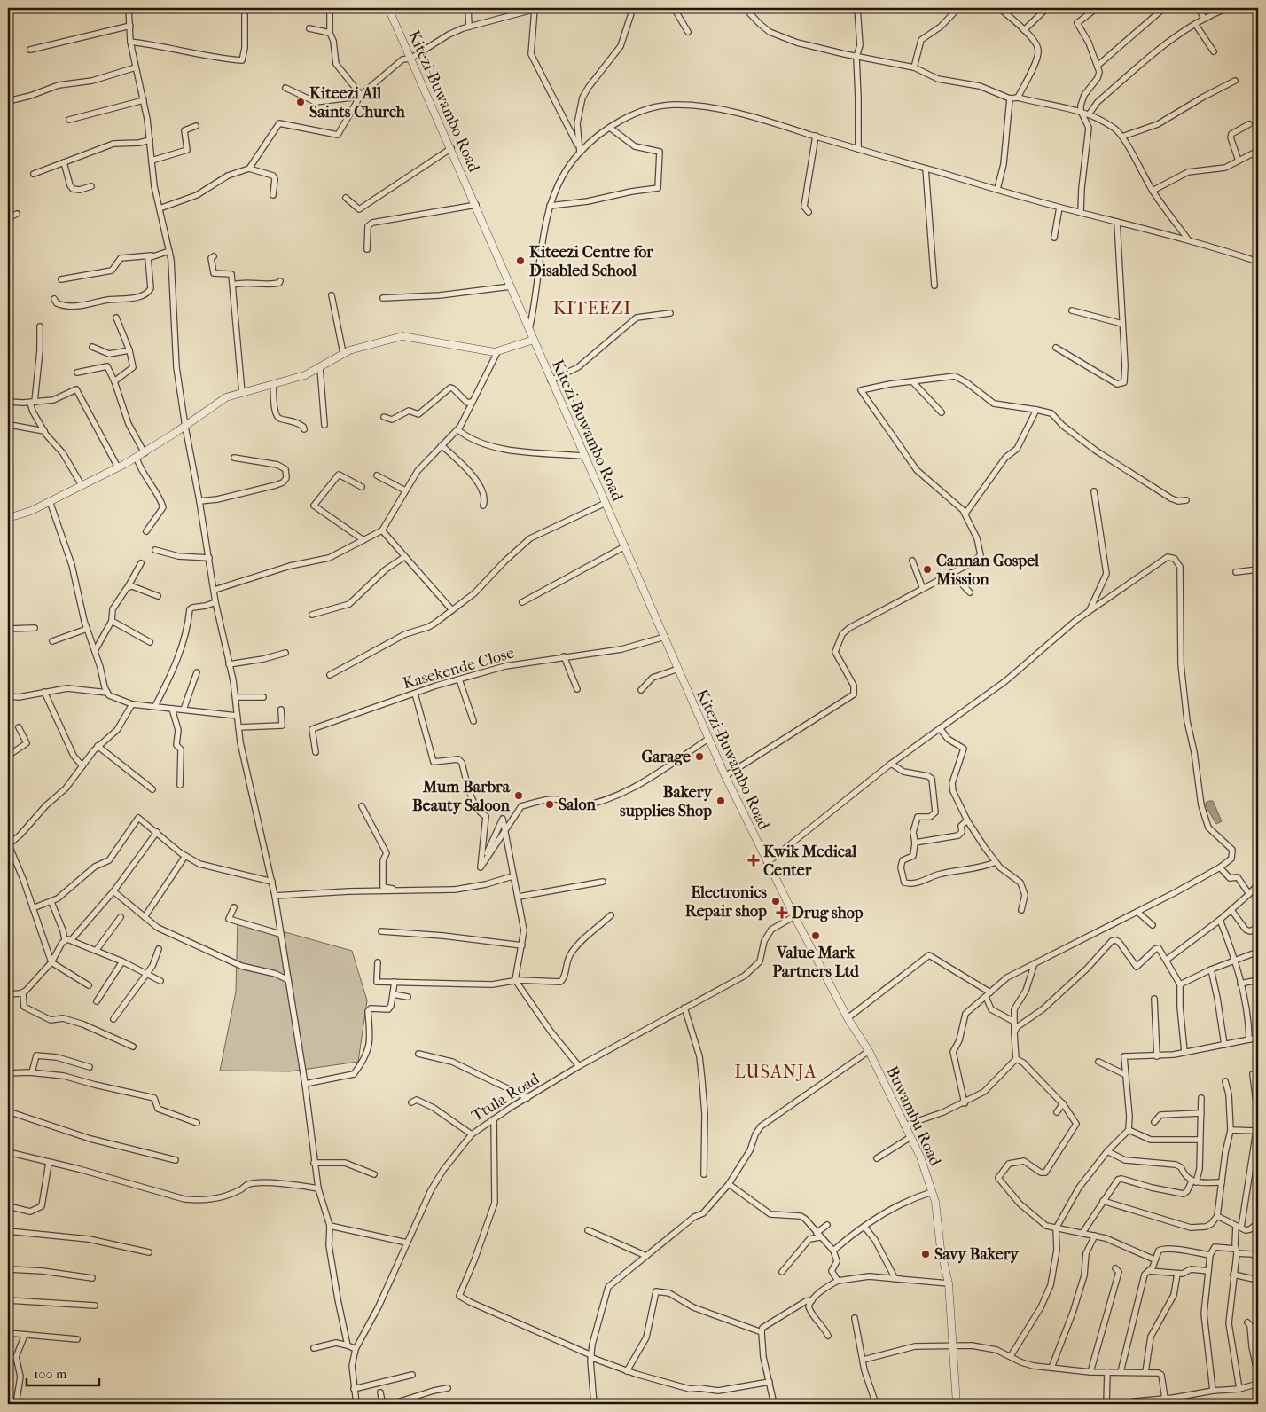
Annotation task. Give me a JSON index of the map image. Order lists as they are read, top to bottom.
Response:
{
  "streets": {
    "street": [
      "Kitezi-Buwambo Road",
      "Kasekende Close",
      "Ttula Road",
      "Buwambu Road"
    ]
  },
  "crossings": [
    ["Kitezi-Buwambo Road", "Kasekende Close"],
    ["Kitezi-Buwambo Road", "Buwambu Road"],
    ["Ttula Road", "Buwambu Road"]
  ],
  "districts": ["KITEEZI", "LUSANJA"],
  "places": {
    "other": [
      "Kiteezi All Saints Church",
      "Kiteezi Centre for Disabled School",
      "Cannan Gospel Mission",
      "Garage",
      "Mum Barbra Beauty Saloon",
      "Bakery supplies Shop",
      "Salon",
      "Electronics Repair shop",
      "Value Mark Partners Ltd",
      "Savy Bakery"
    ],
    "health": ["Kwik Medical Center", "Drug shop"]
  },
  "scale_bar": "100 m"
}
